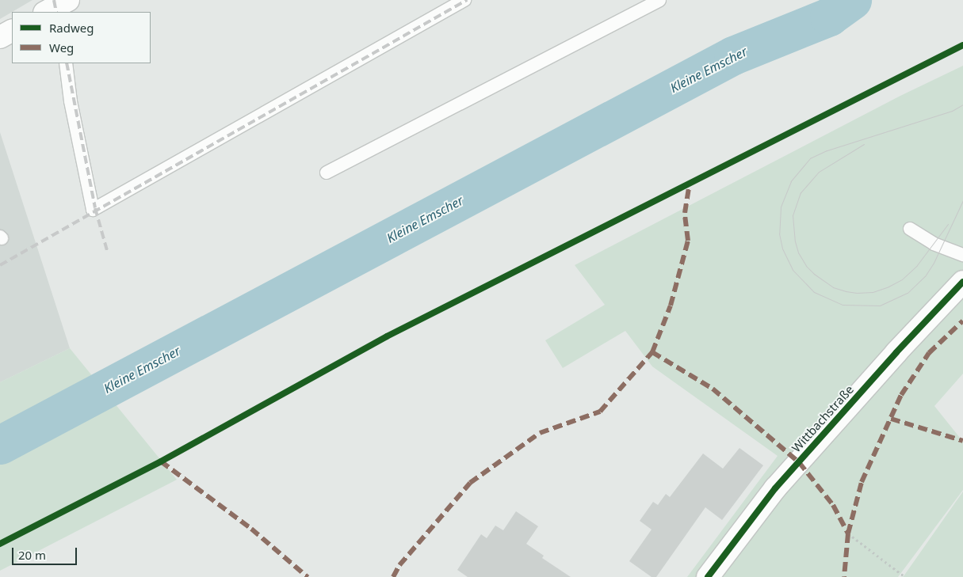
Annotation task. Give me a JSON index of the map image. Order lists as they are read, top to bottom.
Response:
{
  "streets": {
    "street": ["Wittbachstraße"]
  },
  "water": ["Kleine Emscher"],
  "legend": ["Radweg", "Weg"],
  "scale_bar": "20 m"
}
